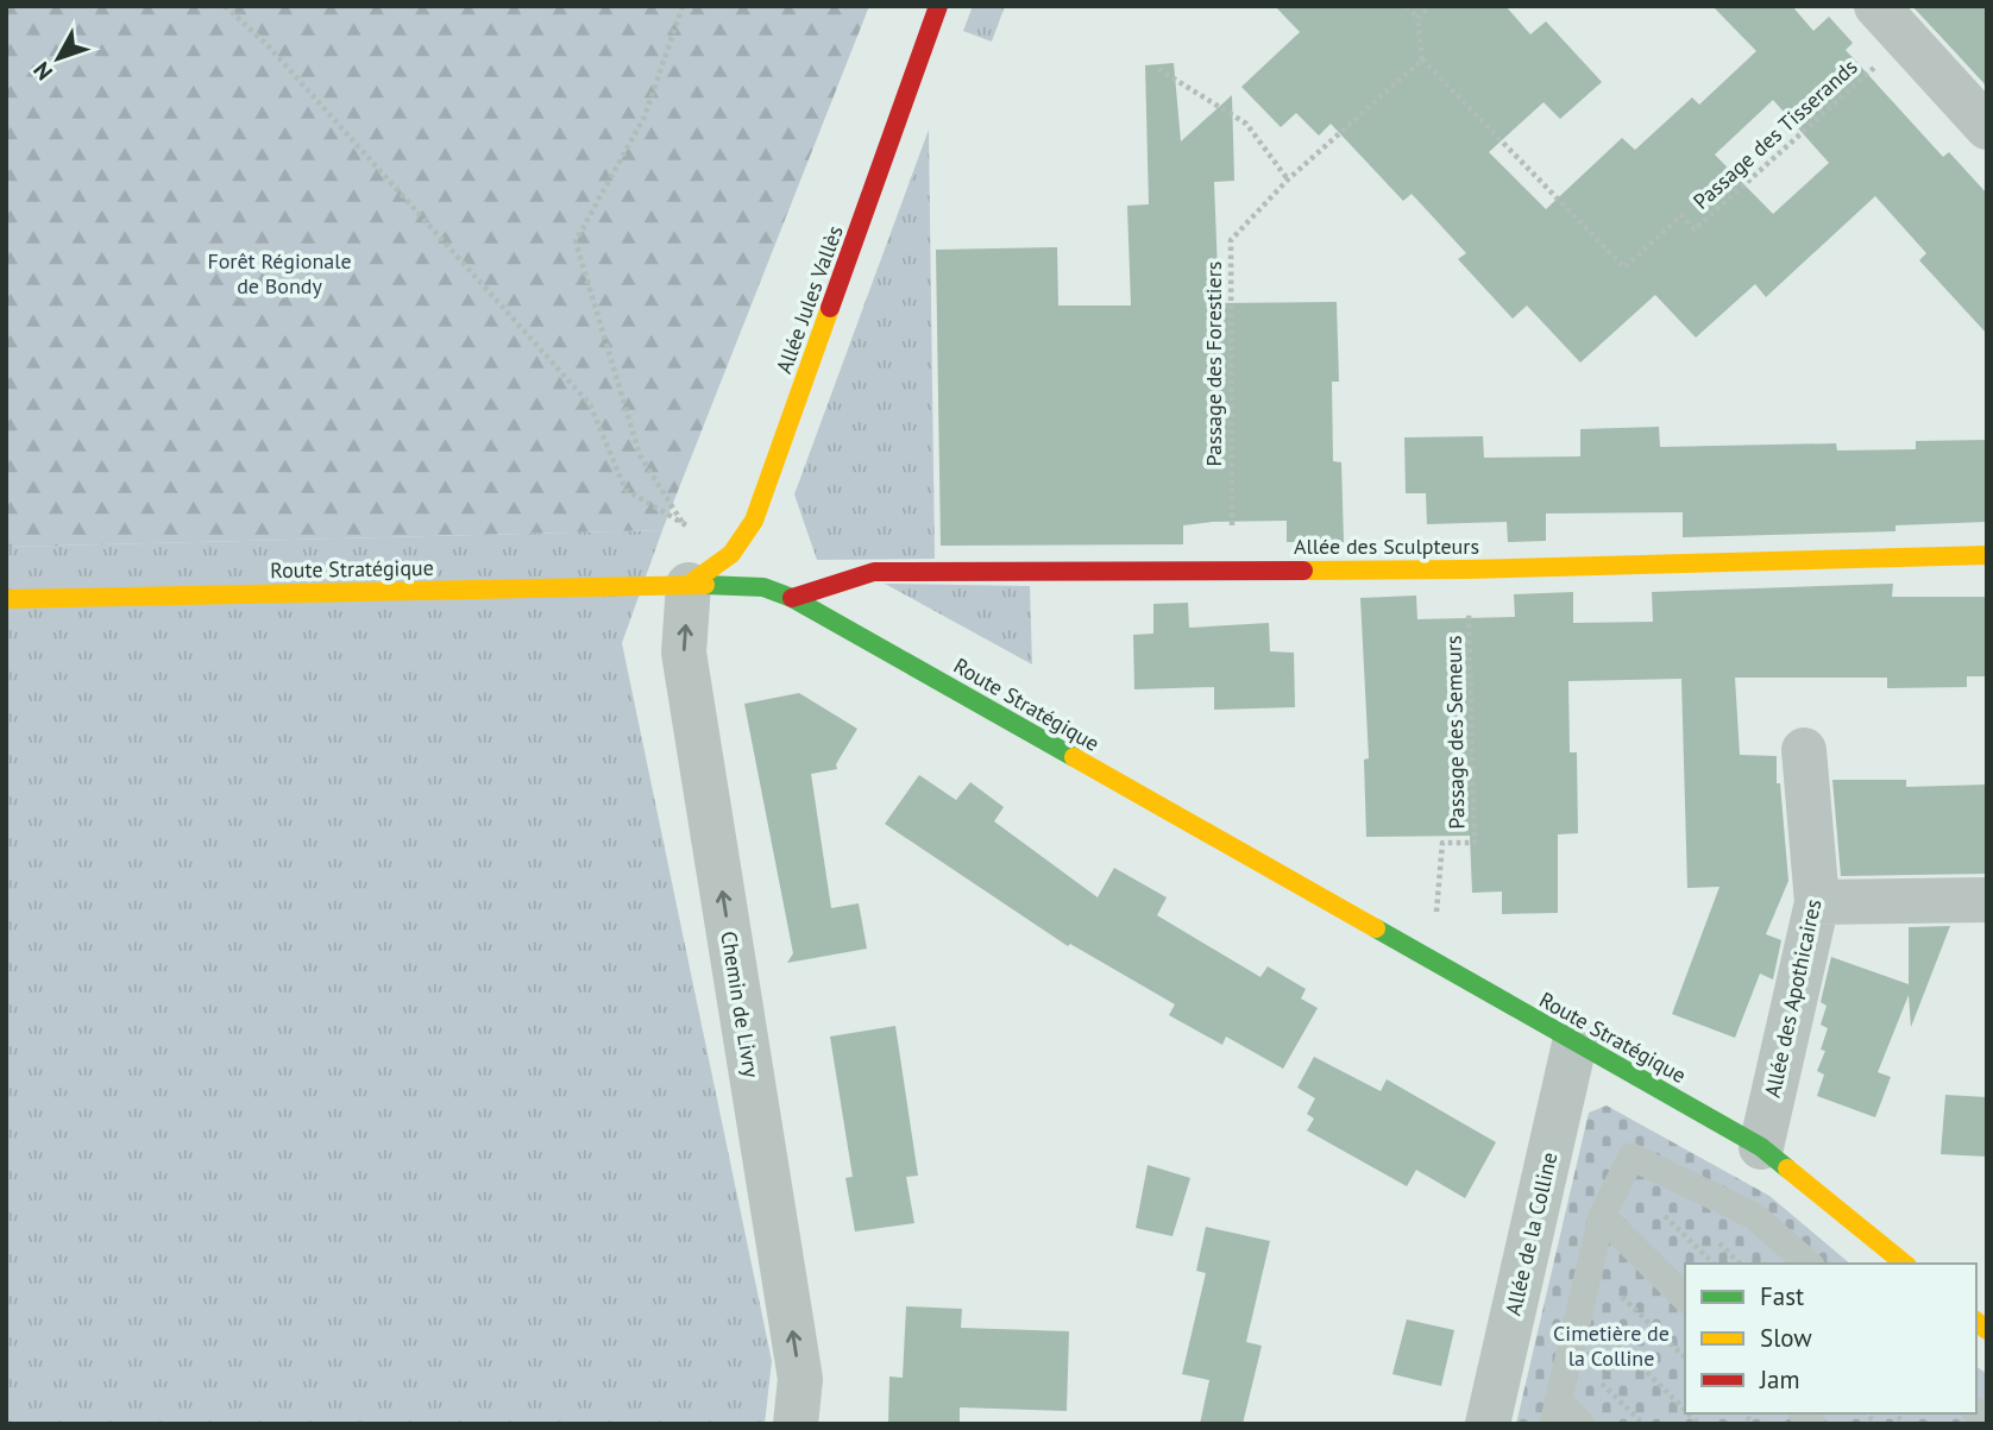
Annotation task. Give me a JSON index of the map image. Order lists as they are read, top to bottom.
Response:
{
  "streets": {
    "street": [
      "Allée Jules Vallès",
      "Allée des Sculpteurs",
      "Route Stratégique",
      "Allée des Apothicaires",
      "Chemin de Livry",
      "Allée de la Colline"
    ],
    "path": ["Passage des Tisserands", "Passage des Forestiers", "Passage des Semeurs"]
  },
  "crossings": [
    ["Passage des Tisserands", "Passage des Forestiers"],
    ["Allée Jules Vallès", "Route Stratégique"],
    ["Allée Jules Vallès", "Chemin de Livry"],
    ["Passage des Forestiers", "Allée des Sculpteurs"],
    ["Allée des Sculpteurs", "Route Stratégique"],
    ["Allée des Sculpteurs", "Passage des Semeurs"],
    ["Route Stratégique", "Passage des Semeurs"],
    ["Route Stratégique", "Allée des Apothicaires"],
    ["Route Stratégique", "Chemin de Livry"],
    ["Route Stratégique", "Allée de la Colline"]
  ],
  "one_way": ["Chemin de Livry"],
  "parks": ["Forêt Régionale de Bondy", "Cimetière de la Colline"],
  "legend": ["Fast", "Slow", "Jam"],
  "north": "bottom left"
}
